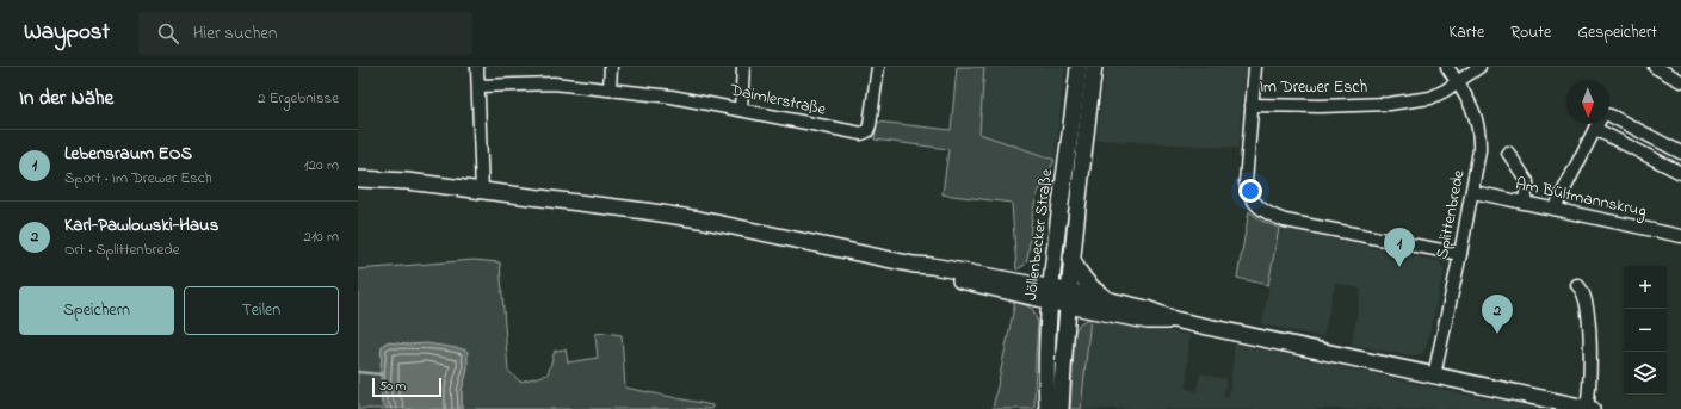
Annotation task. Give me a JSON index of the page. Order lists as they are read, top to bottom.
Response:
{
  "streets": {
    "main road": ["Jöllenbecker Straße"],
    "street": [
      "Im Drewer Esch",
      "Daimlerstraße",
      "Am Bültmannskrug",
      "Splittenbrede"
    ]
  },
  "crossings": [
    ["Im Drewer Esch", "Splittenbrede"],
    ["Am Bültmannskrug", "Splittenbrede"]
  ],
  "scale_bar": "50 m",
  "north": "bottom",
  "page": {
    "header": "Waypost",
    "search": "Hier suchen",
    "nav": ["Karte", "Route", "Gespeichert"],
    "heading": ["In der Nähe", "2 Ergebnisse"],
    "list": [
      {
        "mark": "1",
        "name": "Lebensraum EOS",
        "note": "Sport · Im Drewer Esch",
        "value": "120 m"
      },
      {
        "mark": "2",
        "name": "Karl-Pawlowski-Haus",
        "note": "Ort · Splittenbrede",
        "value": "210 m"
      }
    ],
    "pins": ["1", "2"],
    "map_buttons": ["+", "−"],
    "buttons": ["Speichern", "Teilen"],
    "scale": "50 m"
  }
}
